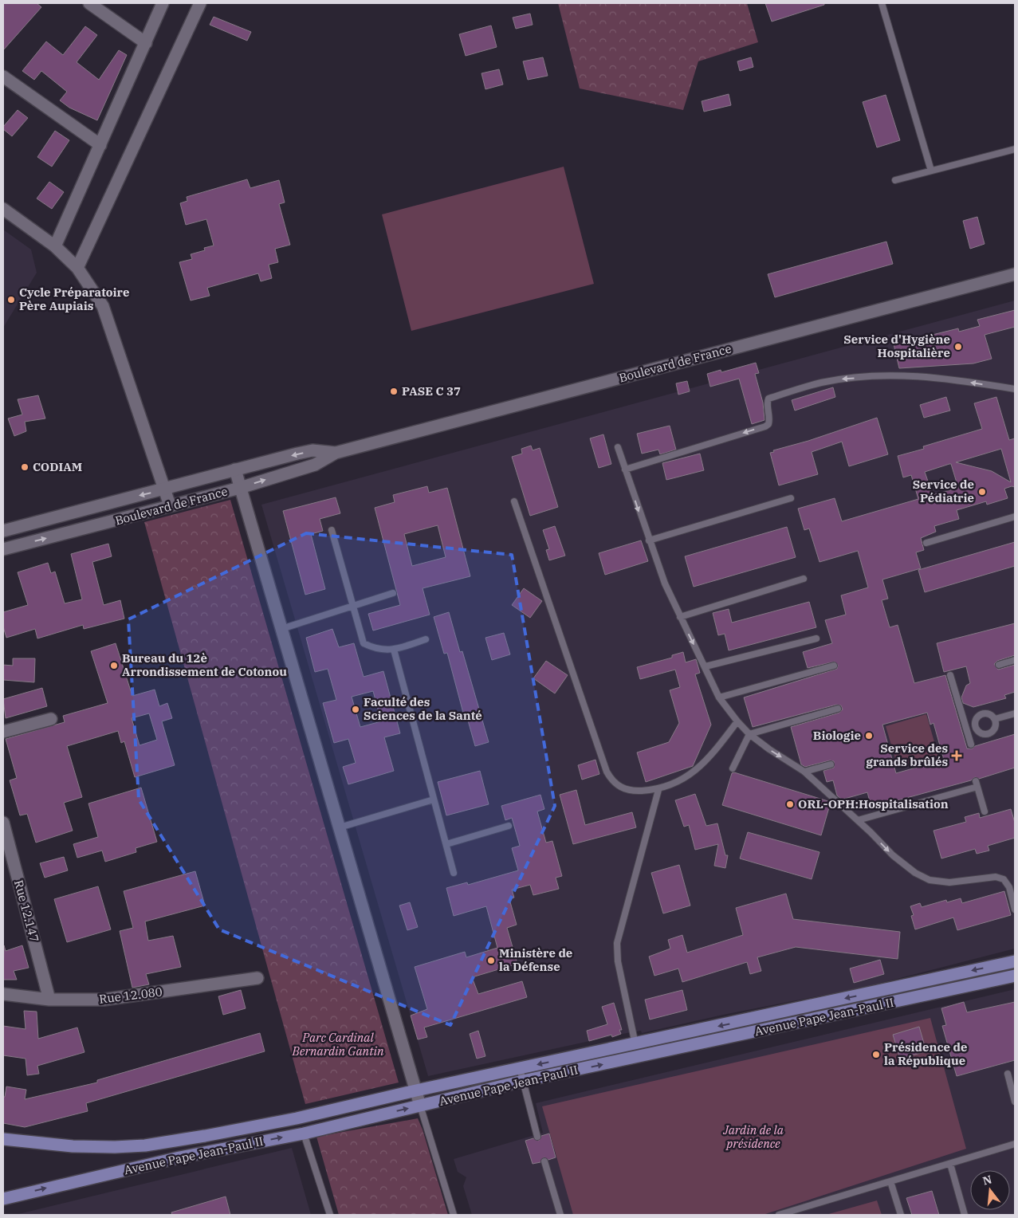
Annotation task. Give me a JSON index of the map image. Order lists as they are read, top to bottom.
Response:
{
  "streets": {
    "main road": ["Avenue Pape Jean-Paul II"],
    "street": ["Boulevard de France", "Rue 12.147", "Rue 12.080"]
  },
  "crossings": [
    ["Rue 12.147", "Rue 12.080"]
  ],
  "parks": ["Parc Cardinal Bernardin Gantin", "Jardin de la présidence"],
  "places": {
    "other": [
      "Cycle Préparatoire Père Aupiais",
      "Service d'Hygiène Hospitalière",
      "PASE C 37",
      "CODIAM",
      "Service de Pédiatrie",
      "Bureau du 12è Arrondissement de Cotonou",
      "Faculté des Sciences de la Santé",
      "Biologie",
      "ORL-OPH:Hospitalisation",
      "Ministère de la Défense",
      "Présidence de la République"
    ],
    "health": ["Service des grands brûlés"]
  },
  "north": "top"
}
